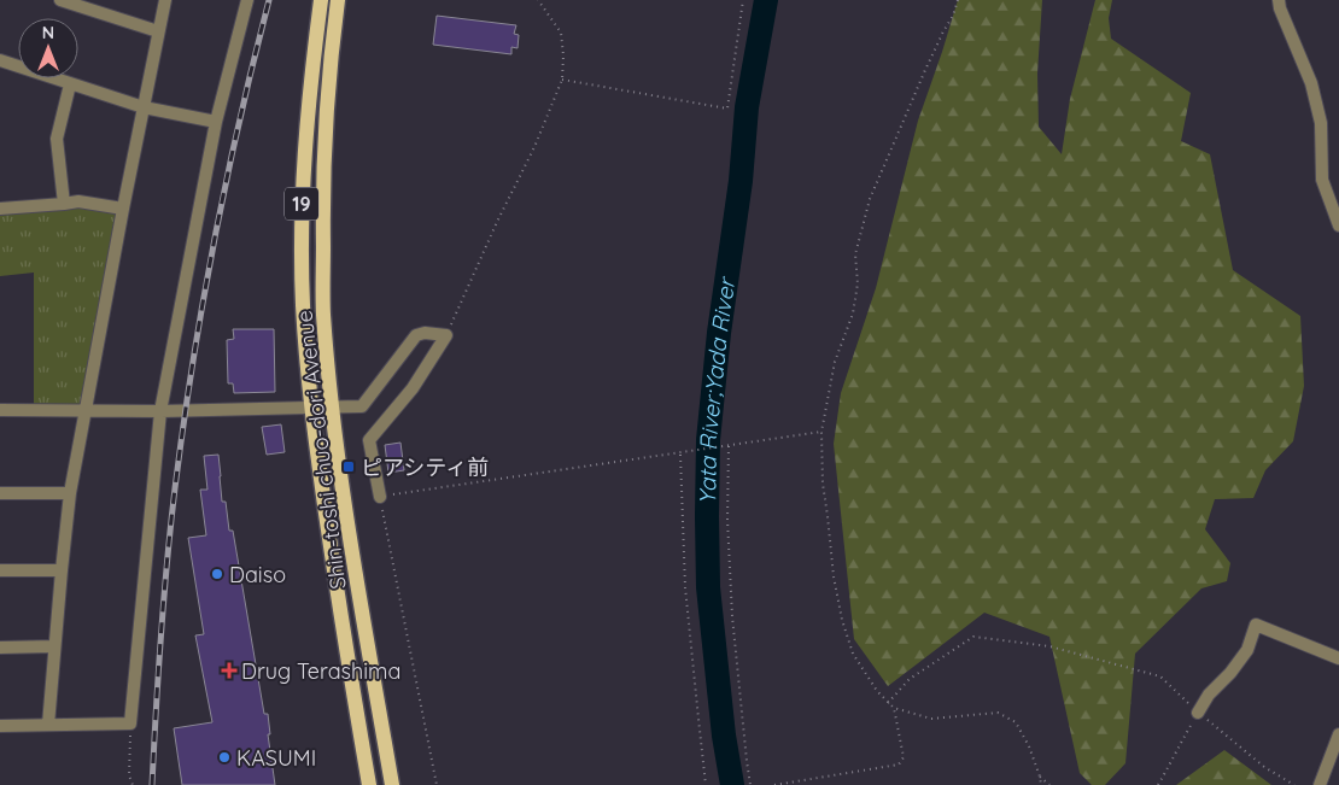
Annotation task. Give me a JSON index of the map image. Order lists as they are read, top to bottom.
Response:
{
  "streets": {
    "main road": ["19", "Shin-toshi chuo-dori Avenue"]
  },
  "crossings": [
    ["19", "Shin-toshi chuo-dori Avenue"]
  ],
  "water": ["Yata River;Yada River"],
  "places": {
    "transit": ["ピアシティ前"],
    "other": ["Daiso", "KASUMI"],
    "health": ["Drug Terashima"]
  },
  "north": "top"
}
